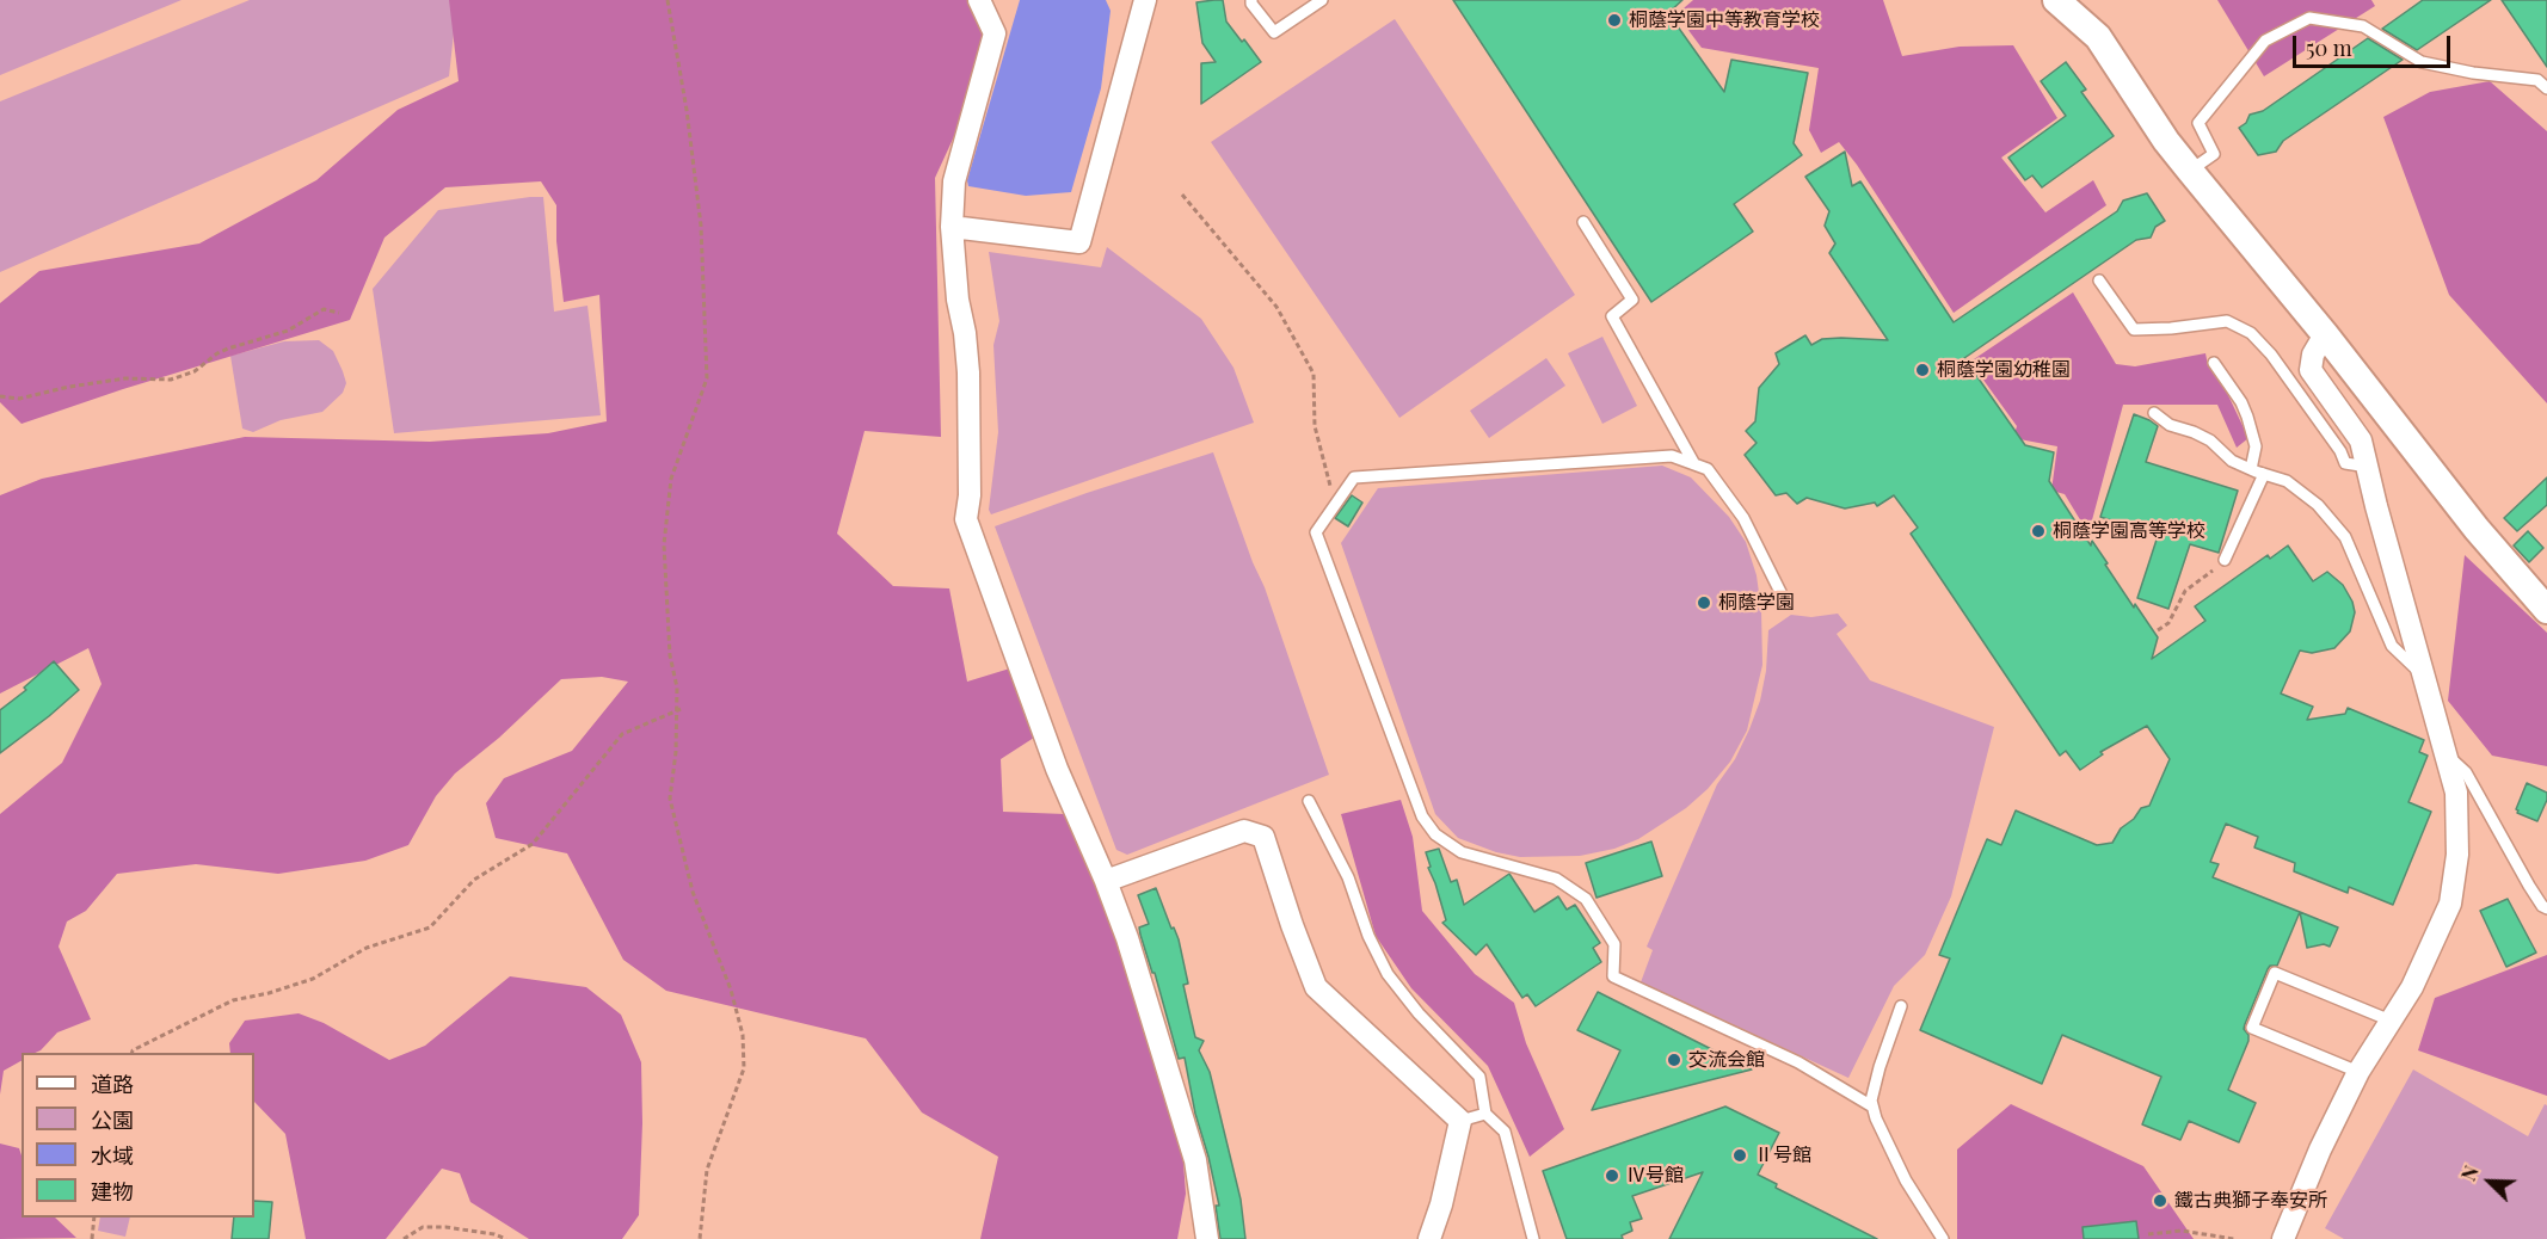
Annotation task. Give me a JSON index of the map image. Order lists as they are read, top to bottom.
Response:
{
  "places": [
    "桐蔭学園中等教育学校",
    "桐蔭学園幼稚園",
    "桐蔭学園高等学校",
    "桐蔭学園",
    "交流会館",
    "Ⅱ号館",
    "Ⅳ号館",
    "鐵古典獅子奉安所"
  ],
  "legend": [
    "道路",
    "公園",
    "水域",
    "建物"
  ],
  "scale_bar": "50 m",
  "north": "top left"
}
